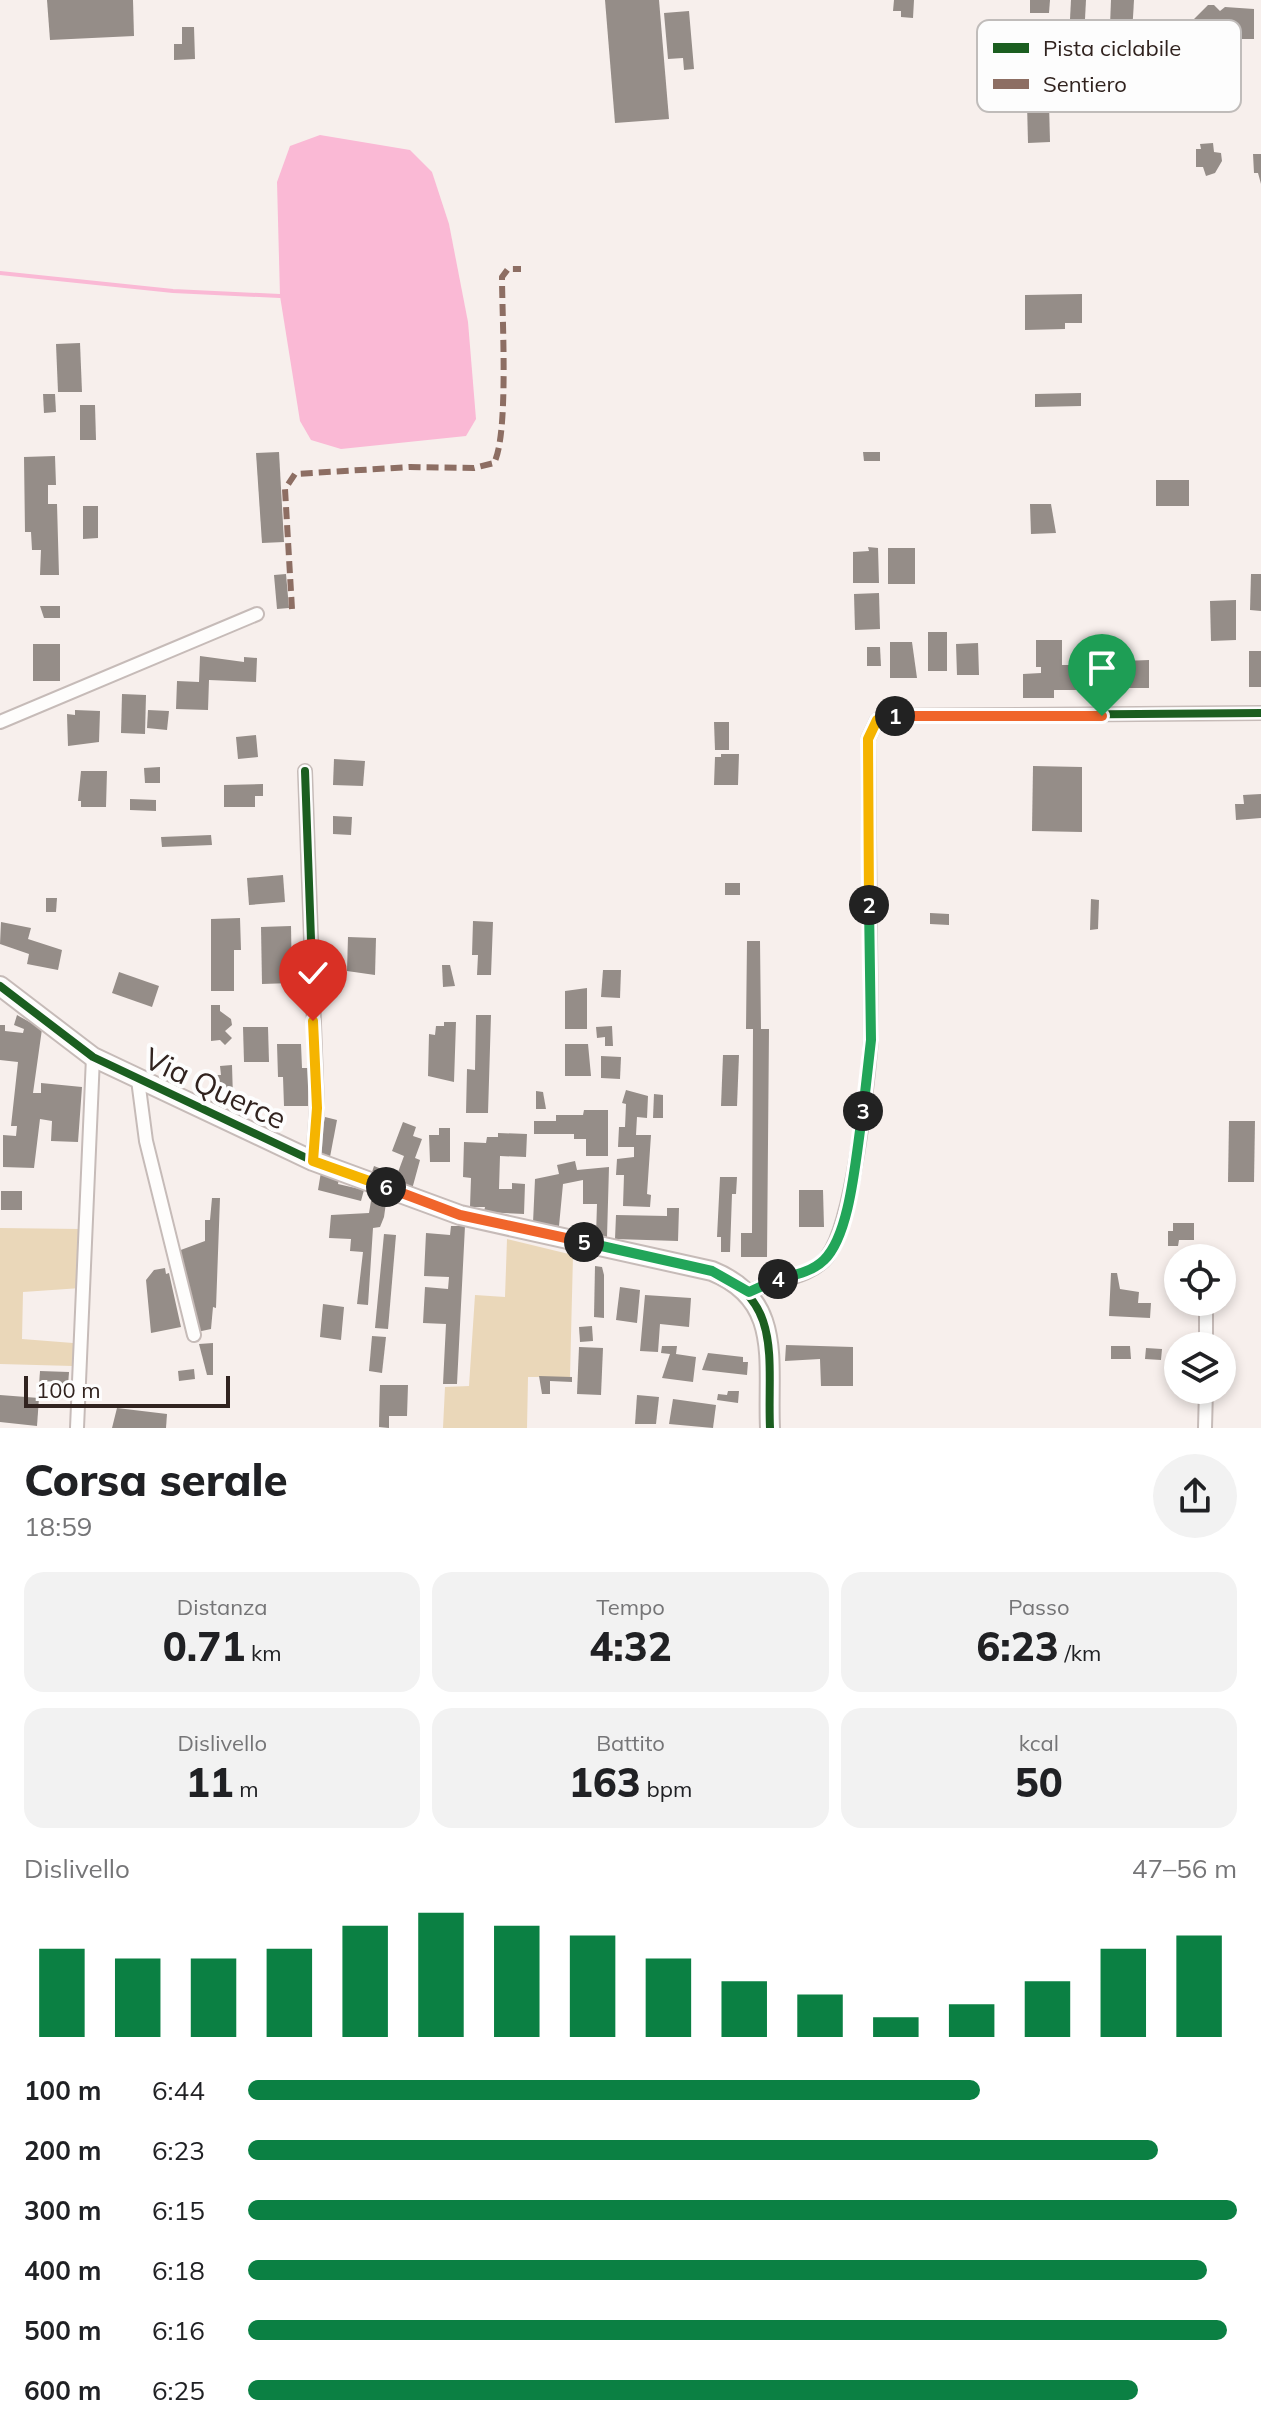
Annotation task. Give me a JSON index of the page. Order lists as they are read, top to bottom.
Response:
{
  "streets": {
    "street": ["Via Querce"]
  },
  "legend": ["Pista ciclabile", "Sentiero"],
  "scale_bar": "100 m",
  "page": {
    "pins": [
      "1",
      "2",
      "3",
      "6",
      "5",
      "4"
    ],
    "scale": "100 m",
    "heading": ["Corsa serale", "18:59"],
    "stats": [
      ["Distanza", "0.71 km"],
      ["Tempo", "4:32"],
      ["Passo", "6:23 /km"],
      ["Dislivello", "11 m"],
      ["Battito", "163 bpm"],
      ["kcal", "50"]
    ],
    "chart": ["Dislivello", "47–56 m"],
    "list": [
      {
        "name": "100 m",
        "note": "6:44"
      },
      {
        "name": "200 m",
        "note": "6:23"
      },
      {
        "name": "300 m",
        "note": "6:15"
      },
      {
        "name": "400 m",
        "note": "6:18"
      },
      {
        "name": "500 m",
        "note": "6:16"
      },
      {
        "name": "600 m",
        "note": "6:25"
      }
    ]
  }
}
